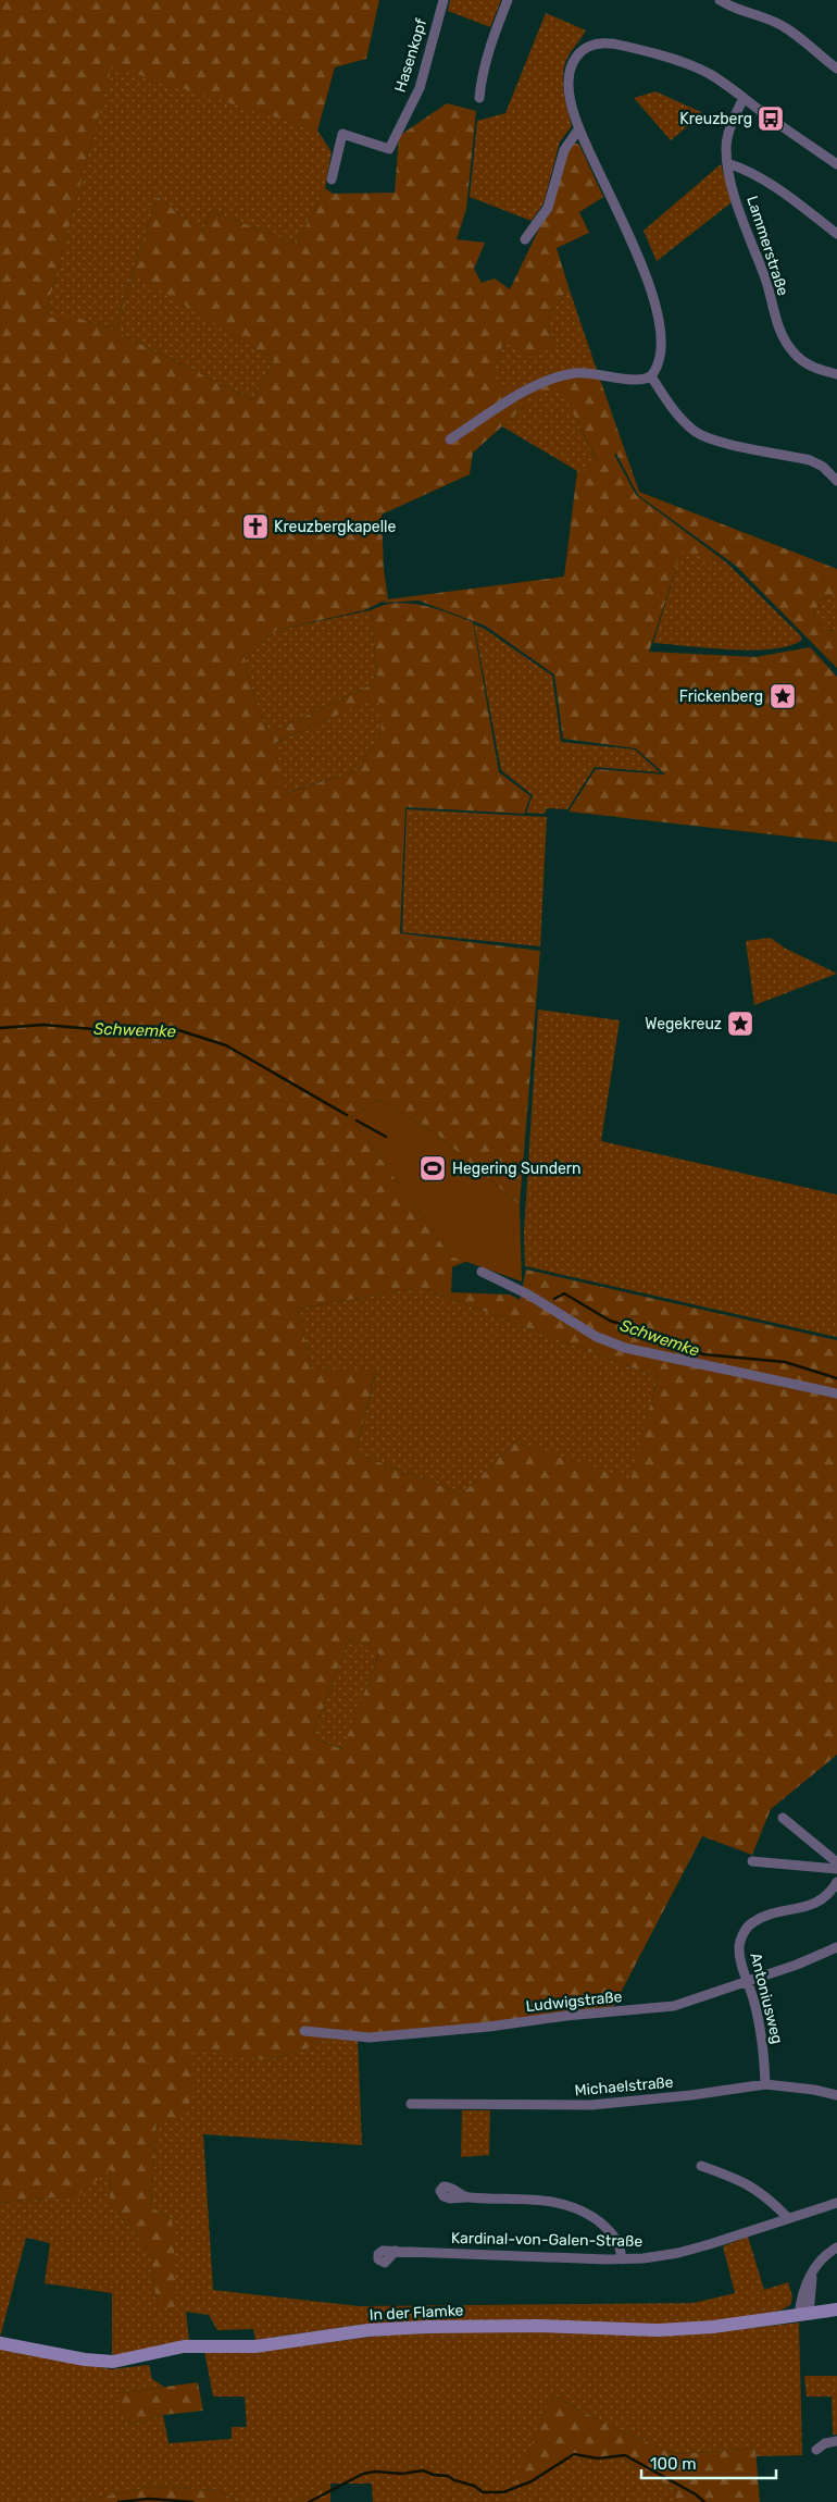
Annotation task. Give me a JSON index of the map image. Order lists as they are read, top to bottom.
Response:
{
  "streets": {
    "main road": ["In der Flamke"],
    "street": [
      "Hasenkopf",
      "Lammerstraße",
      "Antoniusweg",
      "Ludwigstraße",
      "Michaelstraße",
      "Kardinal-von-Galen-Straße"
    ]
  },
  "crossings": [
    ["Antoniusweg", "Ludwigstraße"],
    ["Antoniusweg", "Michaelstraße"]
  ],
  "water": ["Schwemke"],
  "places": {
    "bus stop": ["Kreuzberg"],
    "church": ["Kreuzbergkapelle"],
    "place": ["Frickenberg", "Wegekreuz"],
    "sports": ["Hegering Sundern"]
  },
  "scale_bar": "100 m"
}
